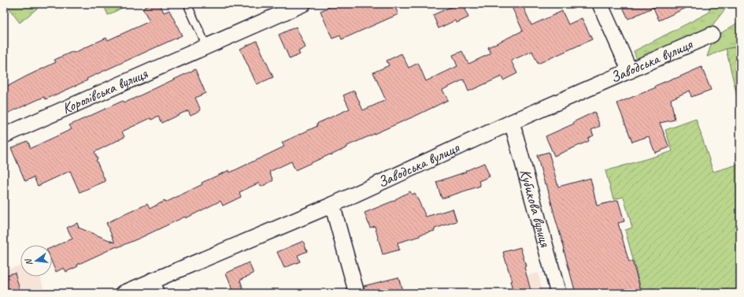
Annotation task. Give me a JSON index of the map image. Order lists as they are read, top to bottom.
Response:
{
  "streets": {
    "street": ["Заводська вулиця", "Королівська вулиця", "Кубикова вулиця"]
  },
  "crossings": [
    ["Заводська вулиця", "Кубикова вулиця"]
  ],
  "north": "left"
}
